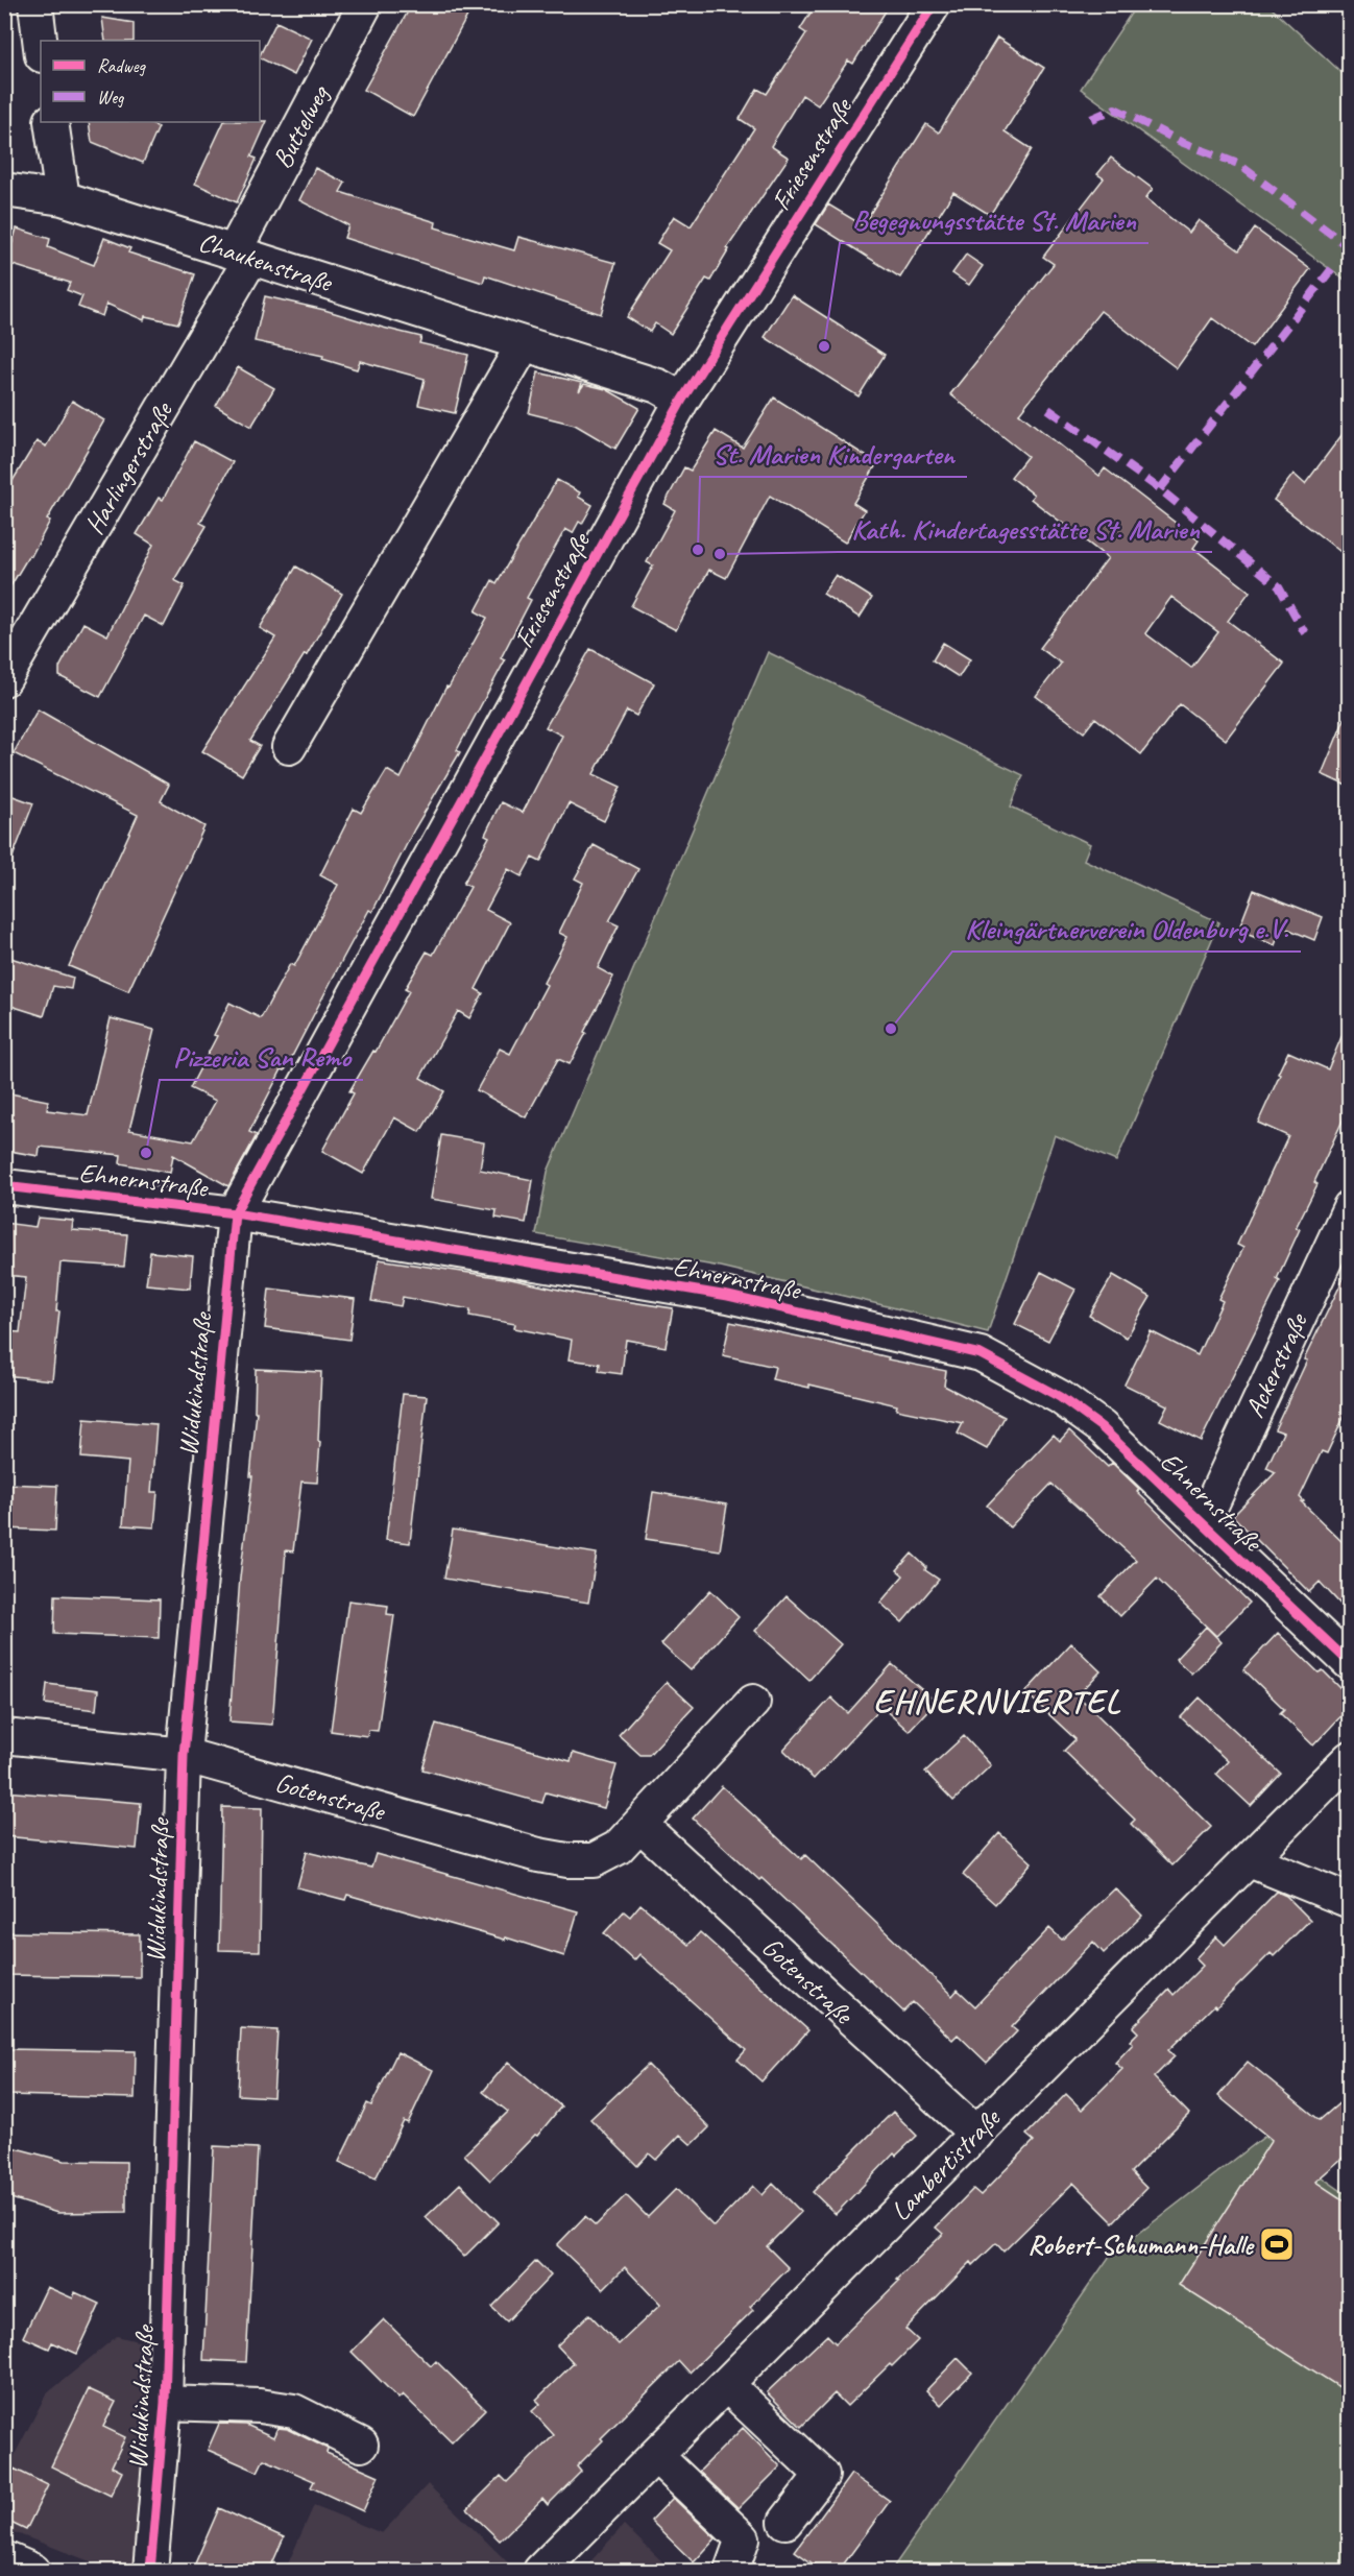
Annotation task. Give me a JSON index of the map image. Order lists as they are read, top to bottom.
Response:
{
  "streets": {
    "street": [
      "Buttelweg",
      "Friesenstraße",
      "Chaukenstraße",
      "Harlingerstraße",
      "Ehnernstraße",
      "Ackerstraße",
      "Widukindstraße",
      "Gotenstraße",
      "Lambertistraße"
    ]
  },
  "crossings": [
    ["Buttelweg", "Chaukenstraße"],
    ["Buttelweg", "Harlingerstraße"],
    ["Friesenstraße", "Chaukenstraße"],
    ["Friesenstraße", "Ehnernstraße"],
    ["Friesenstraße", "Widukindstraße"],
    ["Chaukenstraße", "Harlingerstraße"],
    ["Ehnernstraße", "Ackerstraße"],
    ["Ehnernstraße", "Widukindstraße"],
    ["Widukindstraße", "Gotenstraße"],
    ["Gotenstraße", "Lambertistraße"]
  ],
  "districts": ["EHNERNVIERTEL"],
  "places": {
    "other": [
      "Begegnungsstätte St. Marien",
      "St. Marien Kindergarten",
      "Kath. Kindertagesstätte St. Marien",
      "Kleingärtnerverein Oldenburg e.V.",
      "Pizzeria San Remo"
    ],
    "sports": ["Robert-Schumann-Halle"]
  },
  "legend": ["Radweg", "Weg"]
}
